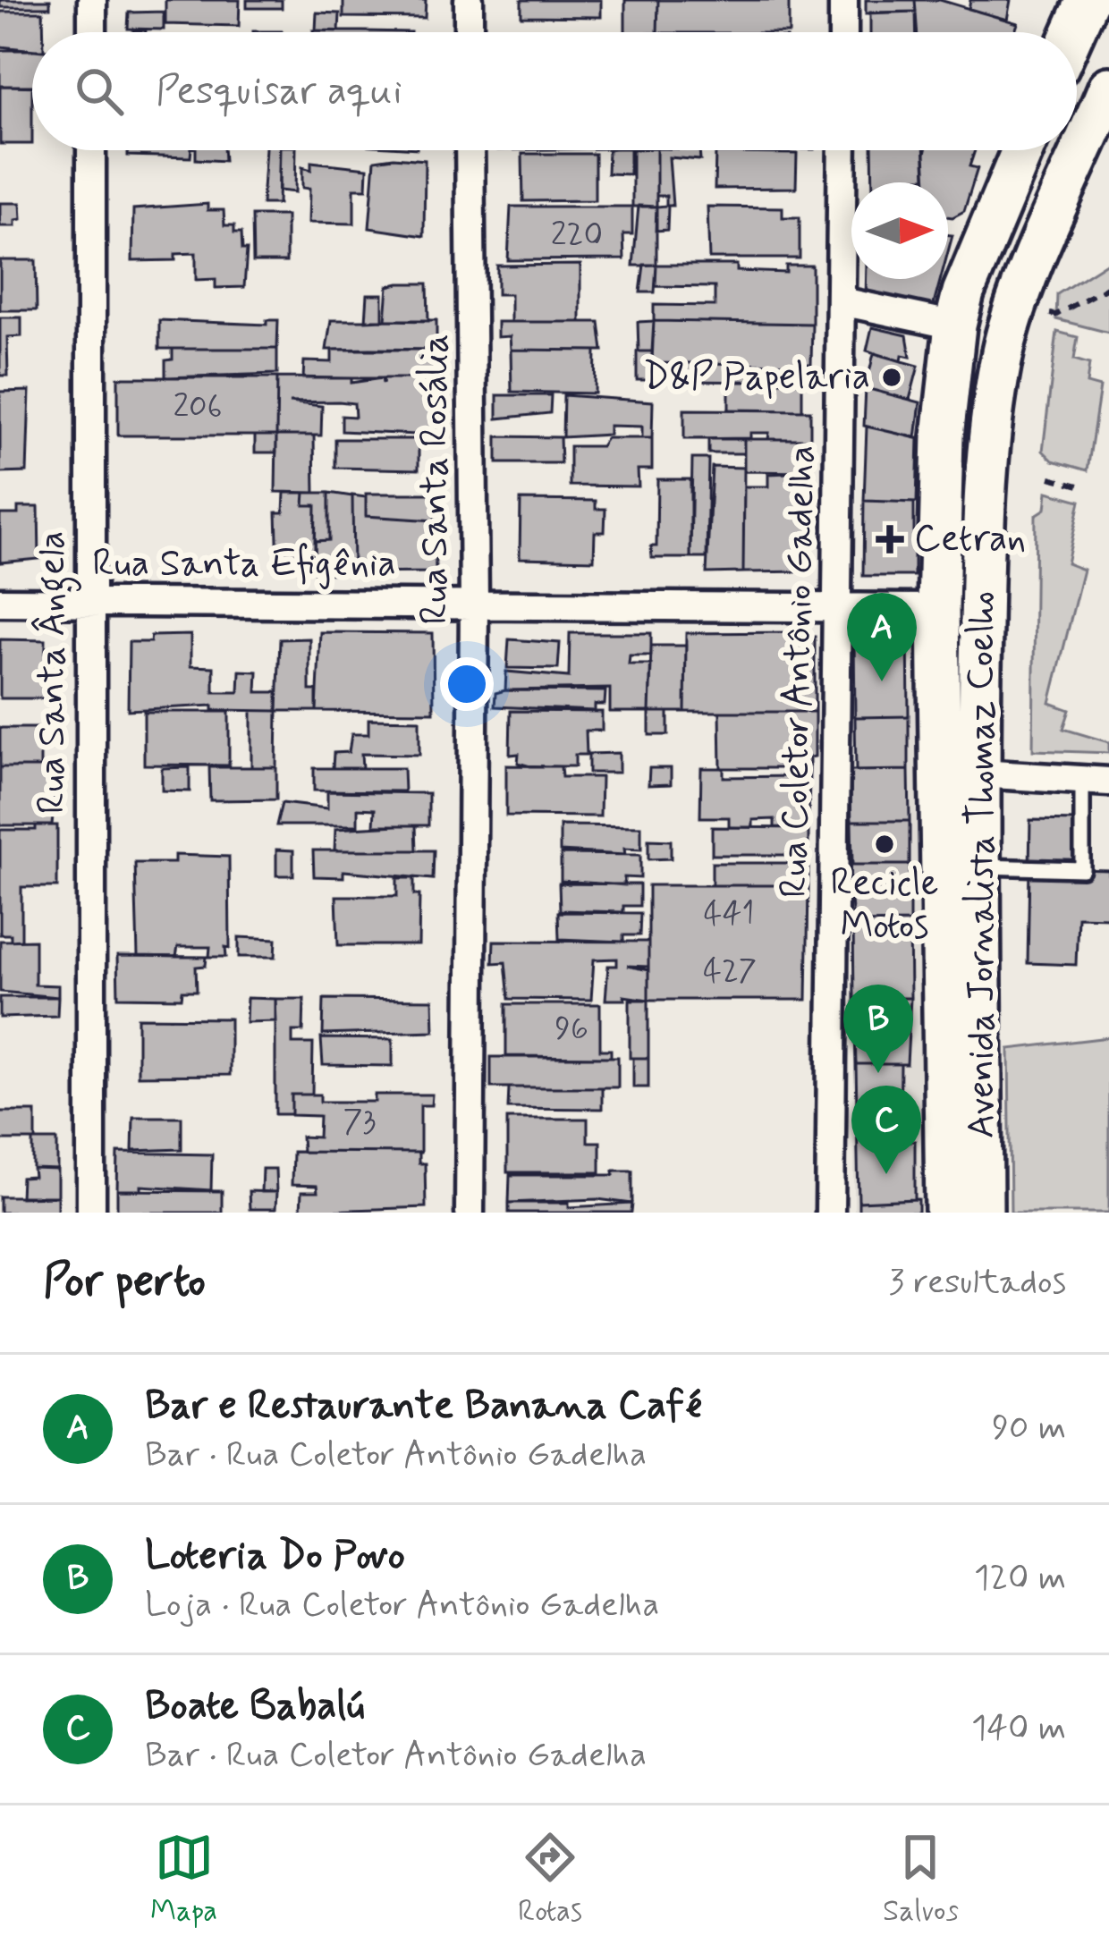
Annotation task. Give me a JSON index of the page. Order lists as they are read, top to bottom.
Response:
{
  "streets": {
    "main road": ["Avenida Jornalista Thomaz Coelho"],
    "street": [
      "Rua Santa Rosália",
      "Rua Santa Efigênia",
      "Rua Coletor Antônio Gadelha",
      "Rua Santa Ângela"
    ]
  },
  "crossings": [
    ["Rua Santa Rosália", "Rua Santa Efigênia"],
    ["Rua Santa Efigênia", "Rua Coletor Antônio Gadelha"],
    ["Rua Santa Efigênia", "Rua Santa Ângela"],
    ["Rua Santa Efigênia", "Avenida Jornalista Thomaz Coelho"]
  ],
  "places": {
    "other": ["D&P Papelaria", "Recicle Motos"],
    "health": ["Cetran"]
  },
  "house_numbers": [
    "220",
    "206",
    "441",
    "427",
    "96",
    "73"
  ],
  "north": "right",
  "page": {
    "search": "Pesquisar aqui",
    "pins": ["A", "B", "C"],
    "heading": ["Por perto", "3 resultados"],
    "list": [
      {
        "mark": "A",
        "name": "Bar e Restaurante Banana Café",
        "note": "Bar · Rua Coletor Antônio Gadelha",
        "value": "90 m"
      },
      {
        "mark": "B",
        "name": "Loteria Do Povo",
        "note": "Loja · Rua Coletor Antônio Gadelha",
        "value": "120 m"
      },
      {
        "mark": "C",
        "name": "Boate Babalú",
        "note": "Bar · Rua Coletor Antônio Gadelha",
        "value": "140 m"
      }
    ],
    "nav": ["Mapa", "Rotas", "Salvos"]
  }
}
